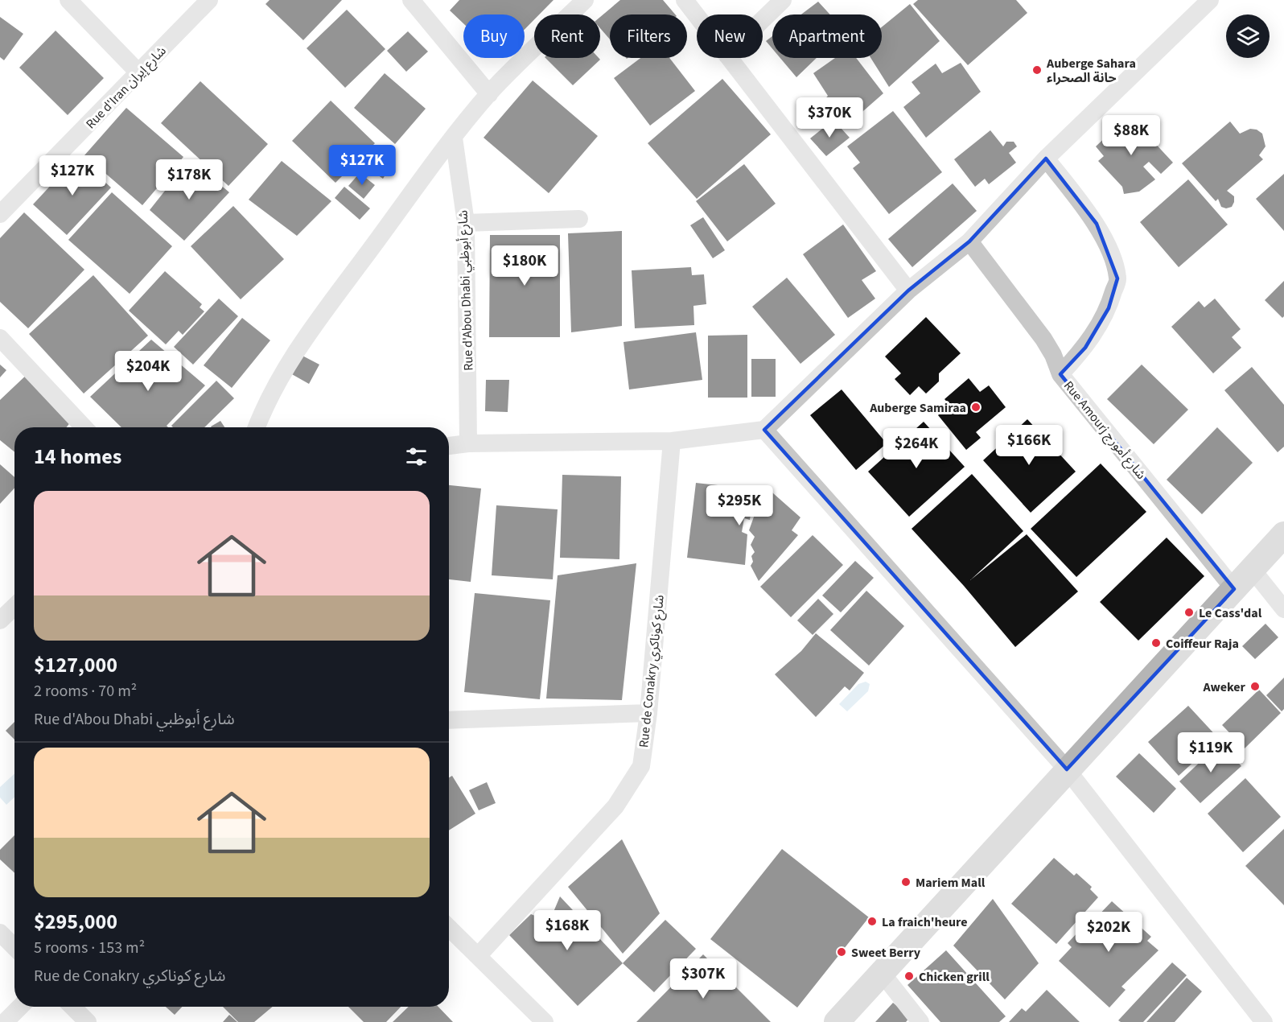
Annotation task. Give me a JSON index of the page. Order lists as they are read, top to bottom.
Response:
{
  "streets": {
    "street": [
      "Rue d'Iran شارع إيران",
      "Rue d'Abou Dhabi شارع أبوظبي",
      "Rue Amourj شارع أمورج",
      "Rue de Conakry شارع كوناكري"
    ]
  },
  "places": [
    "Auberge Sahara حانة الصحراء",
    "Auberge Samiraa",
    "Le Cass'dal",
    "Coiffeur Raja",
    "Aweker",
    "Mariem Mall",
    "La fraich'heure",
    "Sweet Berry",
    "Chicken grill"
  ],
  "page": {
    "chip": [
      "Buy",
      "Rent",
      "Filters",
      "New",
      "Apartment"
    ],
    "price": [
      "$370K",
      "$88K",
      "$127K",
      "$127K",
      "$178K",
      "$180K",
      "$204K",
      "$166K",
      "$264K",
      "$295K",
      "$119K",
      "$168K",
      "$202K",
      "$307K"
    ],
    "heading": "14 homes",
    "list": [
      {
        "name": "$127,000",
        "note": "2 rooms · 70 m² · Rue d'Abou Dhabi شارع أبوظبي"
      },
      {
        "name": "$295,000",
        "note": "5 rooms · 153 m² · Rue de Conakry شارع كوناكري"
      }
    ]
  }
}
